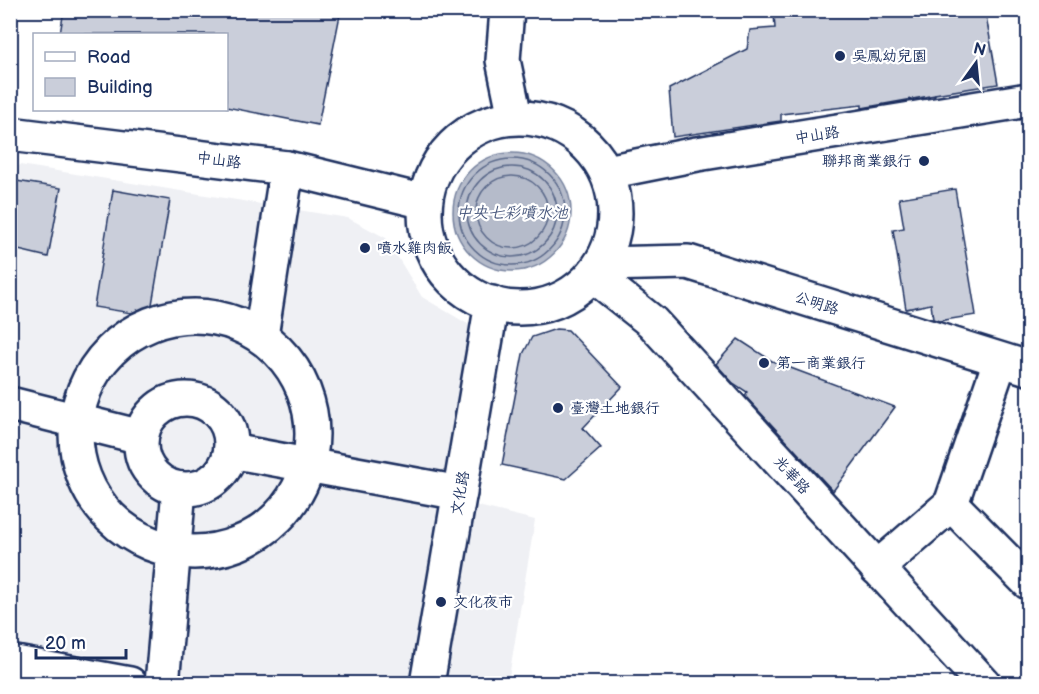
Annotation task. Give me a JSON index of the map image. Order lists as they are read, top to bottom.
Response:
{
  "streets": {
    "street": [
      "中山路",
      "公明路",
      "光華路",
      "文化路"
    ]
  },
  "crossings": [
    ["中山路", "公明路"],
    ["中山路", "光華路"],
    ["中山路", "文化路"],
    ["公明路", "光華路"],
    ["公明路", "文化路"],
    ["光華路", "文化路"]
  ],
  "water": ["中央七彩噴水池"],
  "places": [
    "吳鳳幼兒園",
    "聯邦商業銀行",
    "噴水雞肉飯",
    "第一商業銀行",
    "臺灣土地銀行",
    "文化夜市"
  ],
  "legend": ["Road", "Building"],
  "scale_bar": "20 m",
  "north": "top"
}
